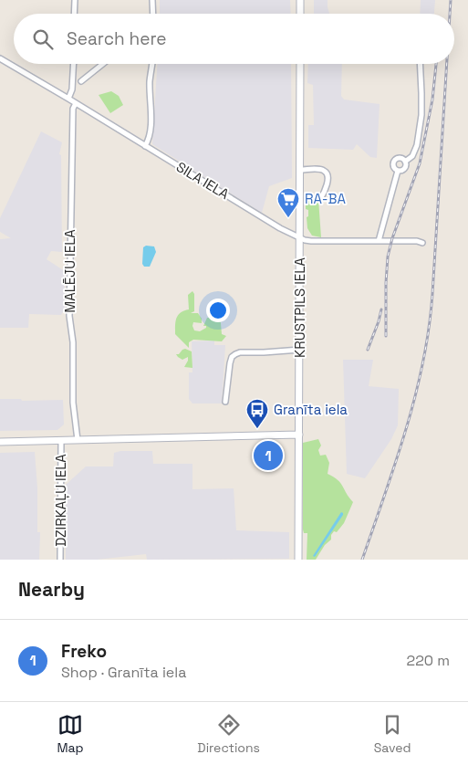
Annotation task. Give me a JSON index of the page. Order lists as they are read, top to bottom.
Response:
{
  "streets": {
    "main road": ["KRUSTPILS IELA"],
    "street": ["SILA IELA", "MALĒJU IELA", "DZIRKAĻU IELA"]
  },
  "crossings": [
    ["SILA IELA", "MALĒJU IELA"],
    ["SILA IELA", "KRUSTPILS IELA"]
  ],
  "places": {
    "supermarket": ["RA-BA"],
    "bus stop": ["Granīta iela"]
  },
  "page": {
    "search": "Search here",
    "pins": "1",
    "heading": "Nearby",
    "list": [
      {
        "mark": "1",
        "name": "Freko",
        "note": "Shop · Granīta iela",
        "value": "220 m"
      }
    ],
    "nav": ["Map", "Directions", "Saved"]
  }
}
